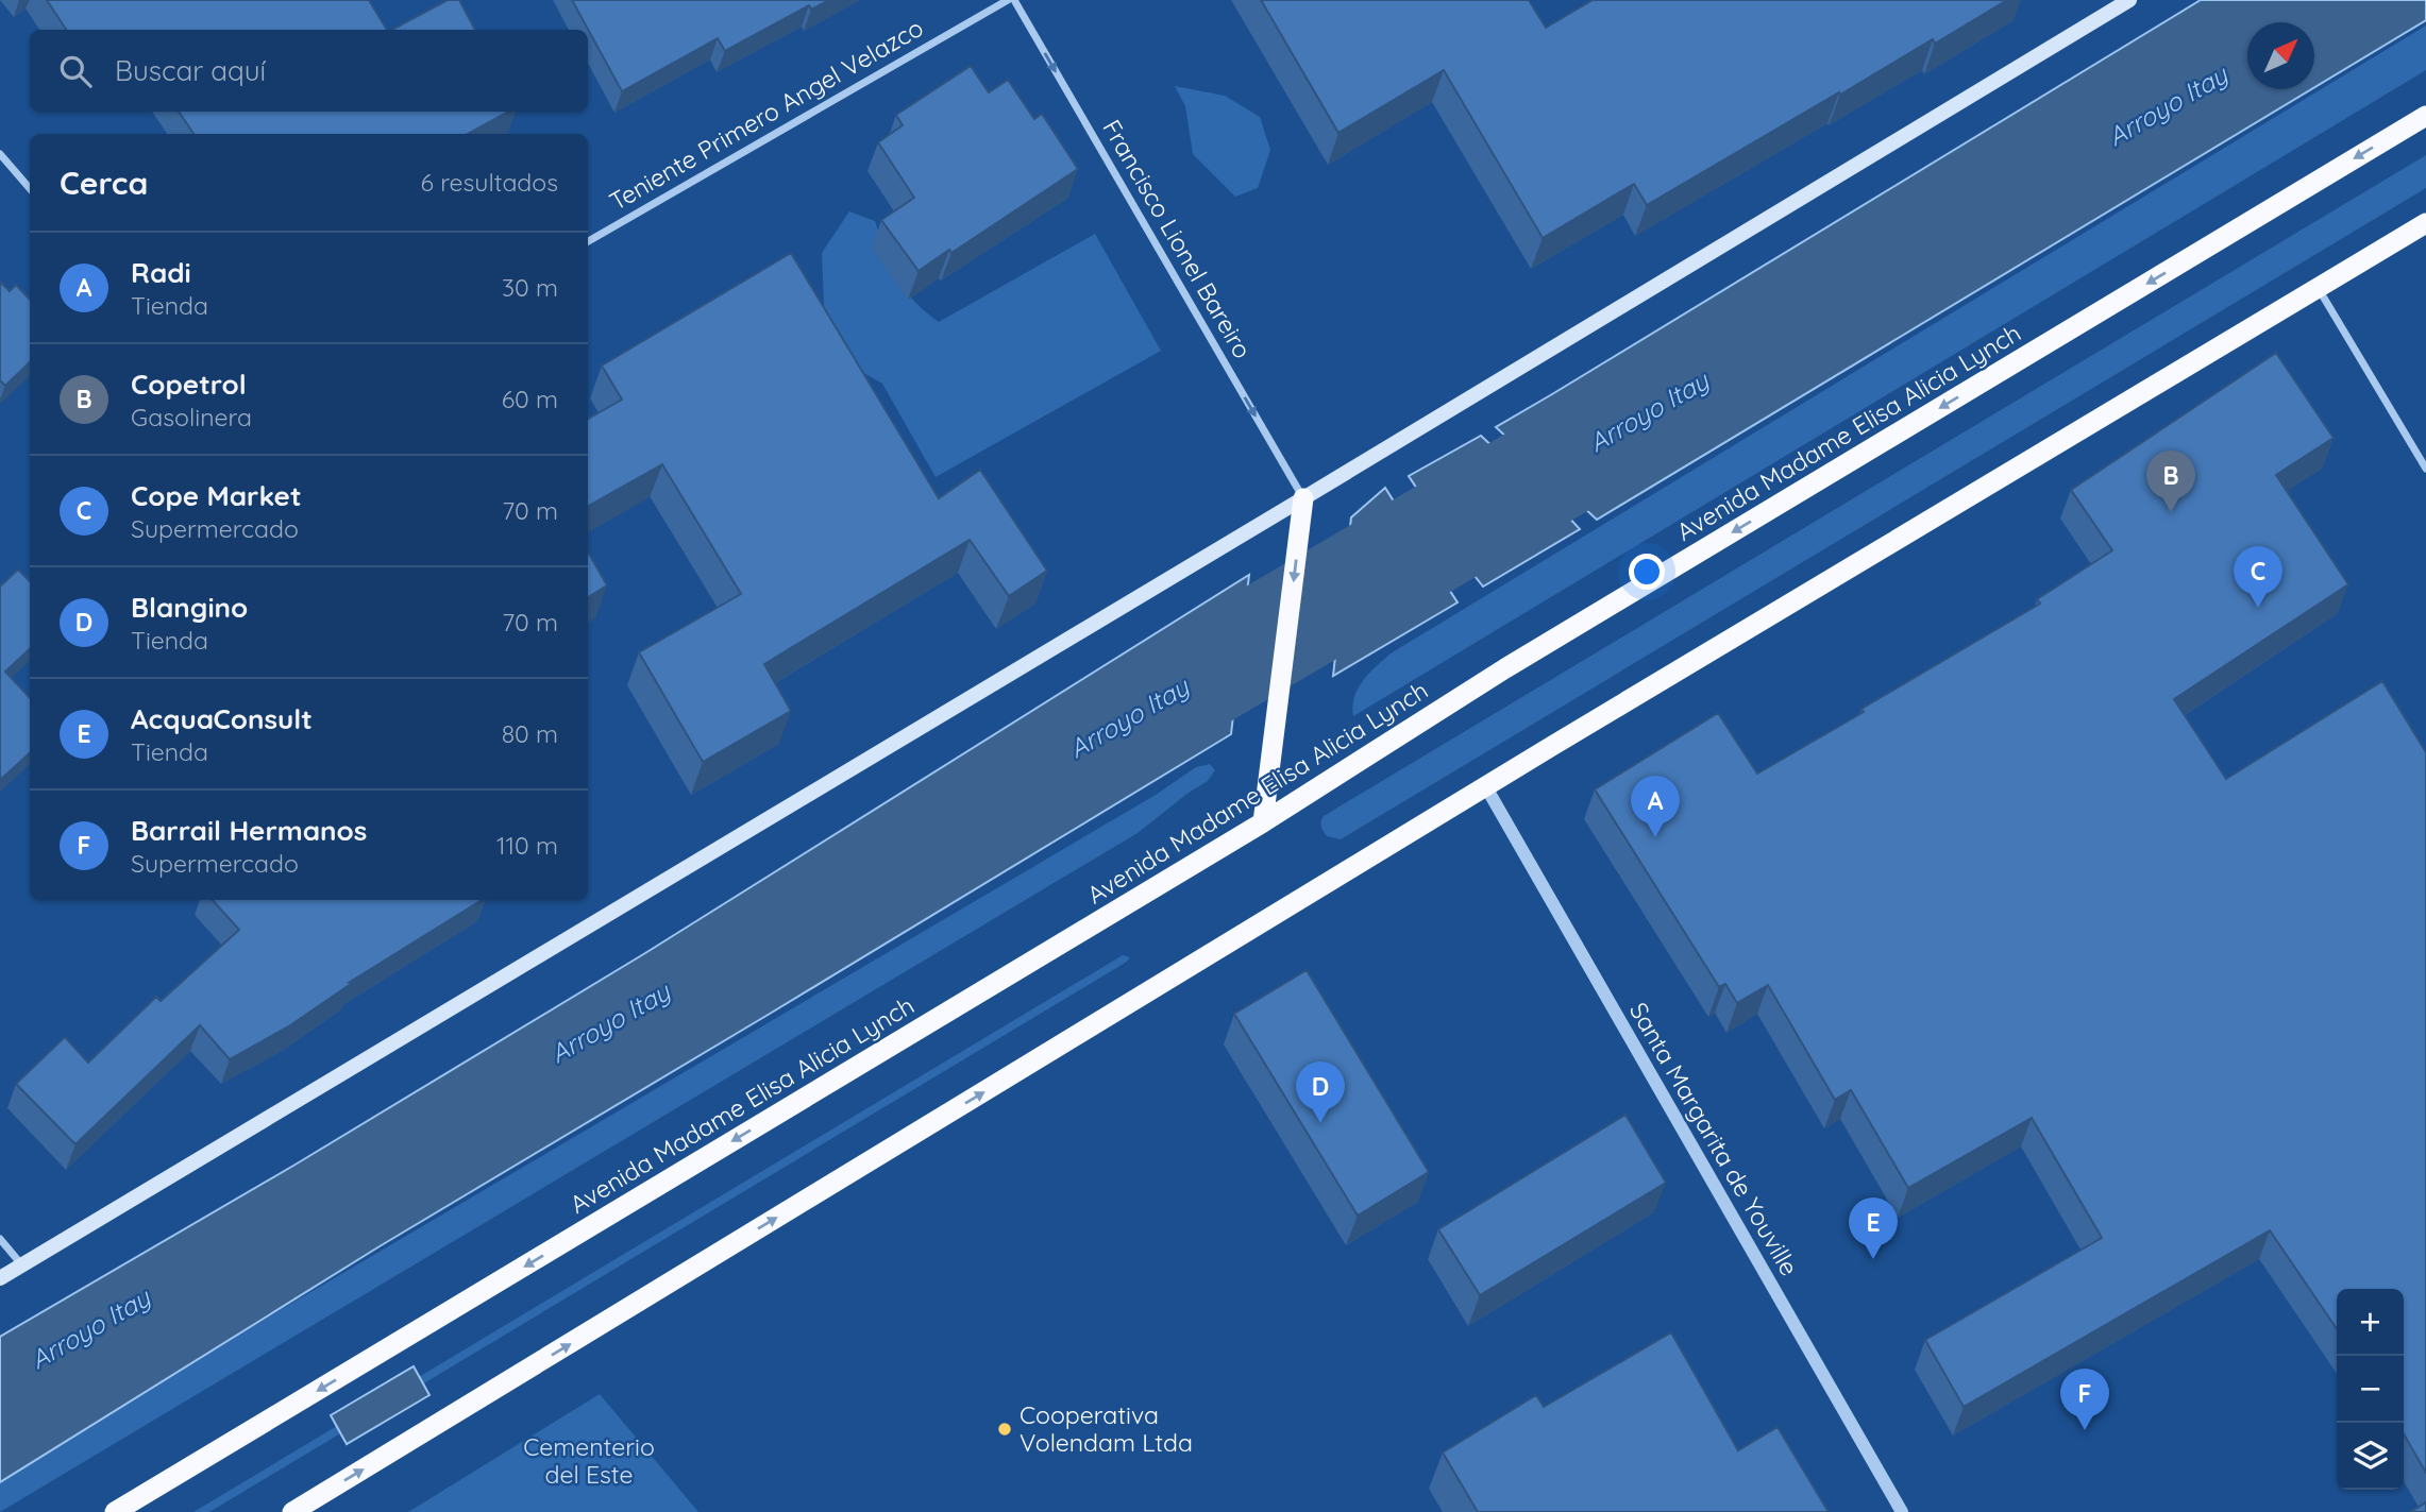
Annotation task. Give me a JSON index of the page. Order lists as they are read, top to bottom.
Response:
{
  "streets": {
    "highway": ["Avenida Madame Elisa Alicia Lynch"],
    "street": ["Teniente Primero Angel Velazco", "Francisco Lionel Bareiro", "Santa Margarita de Youville"]
  },
  "one_way": ["Francisco Lionel Bareiro"],
  "water": ["Arroyo Itay"],
  "parks": ["Cementerio del Este"],
  "places": ["Cooperativa Volendam Ltda"],
  "north": "top right",
  "page": {
    "search": "Buscar aquí",
    "heading": ["Cerca", "6 resultados"],
    "list": [
      {
        "mark": "A",
        "name": "Radi",
        "note": "Tienda",
        "value": "30 m"
      },
      {
        "mark": "B",
        "name": "Copetrol",
        "note": "Gasolinera",
        "value": "60 m"
      },
      {
        "mark": "C",
        "name": "Cope Market",
        "note": "Supermercado",
        "value": "70 m"
      },
      {
        "mark": "D",
        "name": "Blangino",
        "note": "Tienda",
        "value": "70 m"
      },
      {
        "mark": "E",
        "name": "AcquaConsult",
        "note": "Tienda",
        "value": "80 m"
      },
      {
        "mark": "F",
        "name": "Barrail Hermanos",
        "note": "Supermercado",
        "value": "110 m"
      }
    ],
    "pins": [
      "B",
      "C",
      "A",
      "D",
      "E",
      "F"
    ],
    "map_buttons": ["+", "−"]
  }
}
